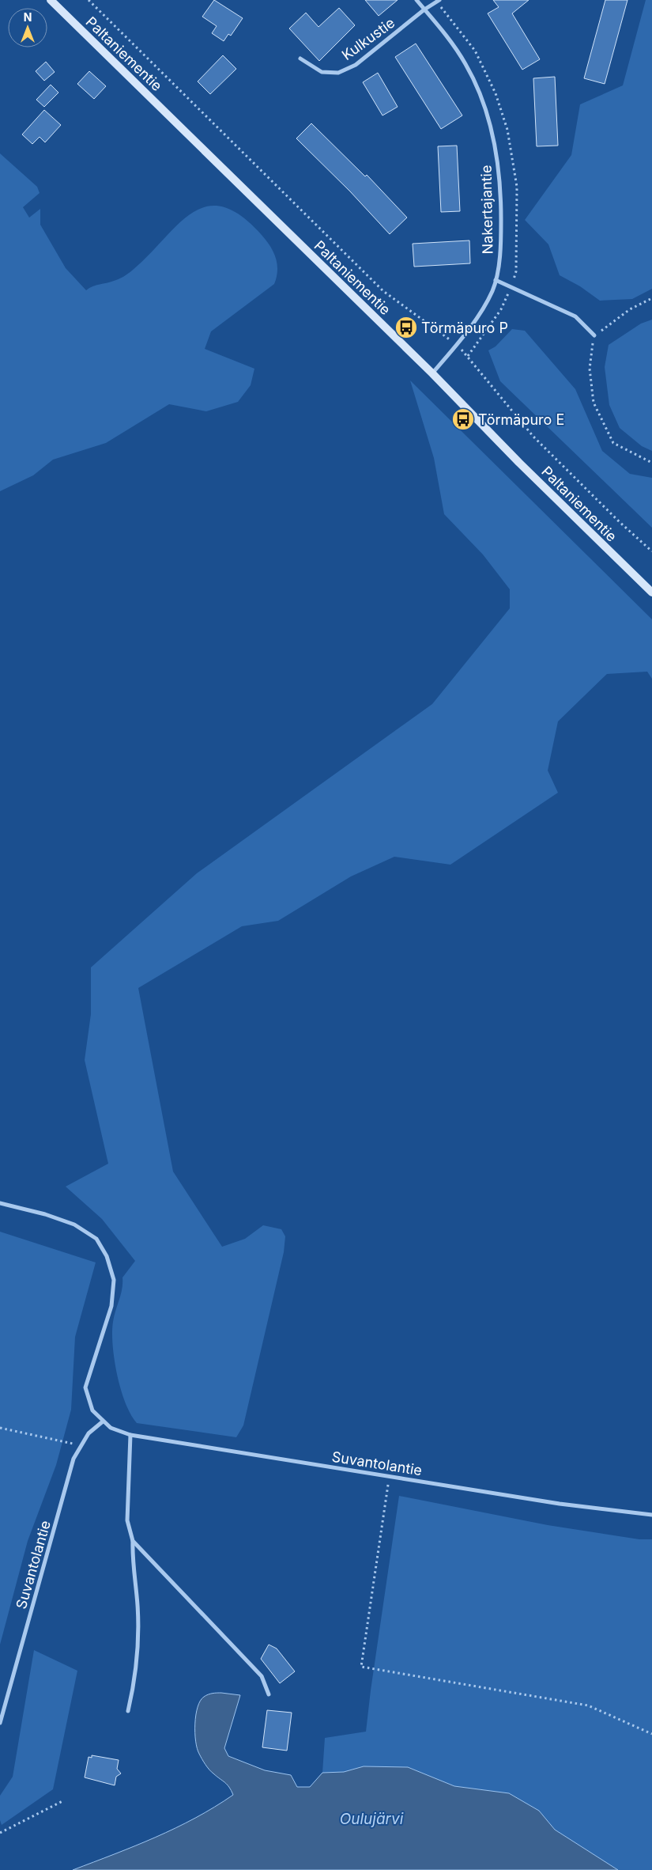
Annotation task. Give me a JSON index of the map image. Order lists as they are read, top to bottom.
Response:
{
  "streets": {
    "street": [
      "Kulkustie",
      "Paltaniementie",
      "Nakertajantie",
      "Suvantolantie"
    ]
  },
  "crossings": [
    ["Kulkustie", "Nakertajantie"],
    ["Paltaniementie", "Nakertajantie"]
  ],
  "water": ["Oulujärvi"],
  "places": {
    "bus stop": ["Törmäpuro P", "Törmäpuro E"]
  },
  "north": "top"
}
